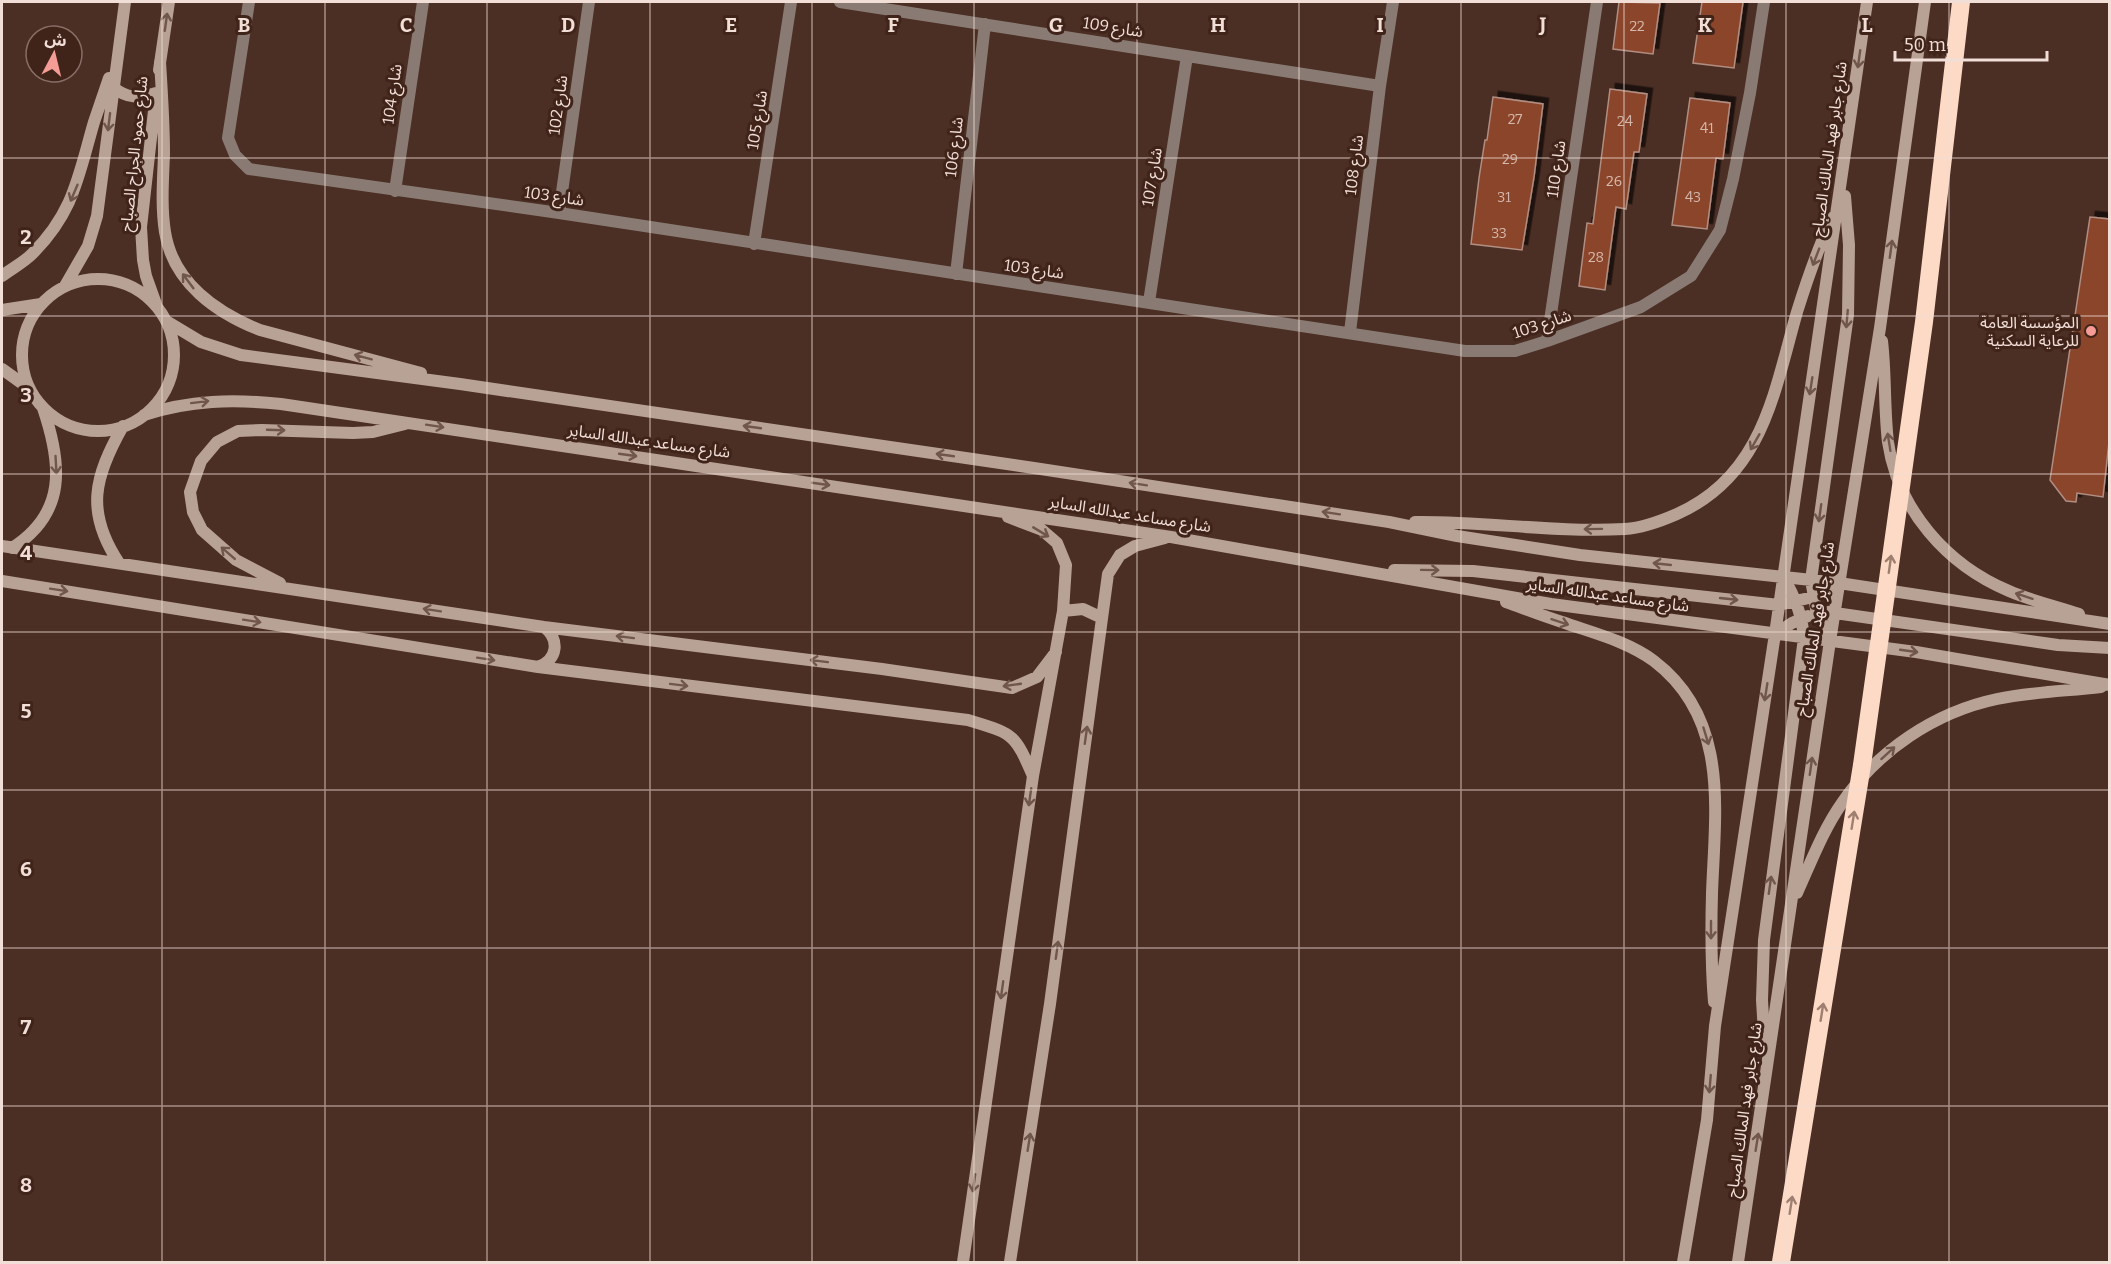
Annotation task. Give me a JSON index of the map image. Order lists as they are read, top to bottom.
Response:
{
  "streets": {
    "street": [
      "شارع 109",
      "شارع 104",
      "شارع 102",
      "شارع 105",
      "شارع 106",
      "شارع جابر فهد المالك الصباح",
      "شارع حمود الجراح الصباح",
      "شارع 108",
      "شارع 110",
      "شارع 107",
      "شارع 103",
      "شارع مساعد عبدالله الساير"
    ]
  },
  "crossings": [
    ["شارع 109", "شارع 106"],
    ["شارع 109", "شارع 108"],
    ["شارع 109", "شارع 107"],
    ["شارع 104", "شارع 103"],
    ["شارع 102", "شارع 103"],
    ["شارع 105", "شارع 103"],
    ["شارع 106", "شارع 103"],
    ["شارع جابر فهد المالك الصباح", "شارع مساعد عبدالله الساير"],
    ["شارع حمود الجراح الصباح", "شارع مساعد عبدالله الساير"],
    ["شارع 108", "شارع 103"],
    ["شارع 110", "شارع 103"],
    ["شارع 107", "شارع 103"]
  ],
  "places": ["المؤسسة العامة للرعاية السكنية"],
  "house_numbers": [
    "22",
    "27",
    "24",
    "41",
    "29",
    "26",
    "31",
    "43",
    "33",
    "28"
  ],
  "scale_bar": "50 m",
  "north": "top",
  "grid": {
    "columns": [
      "B",
      "C",
      "D",
      "E",
      "F",
      "G",
      "H",
      "I",
      "J",
      "K",
      "L"
    ],
    "rows": [
      "2",
      "3",
      "4",
      "5",
      "6",
      "7",
      "8"
    ]
  }
}
